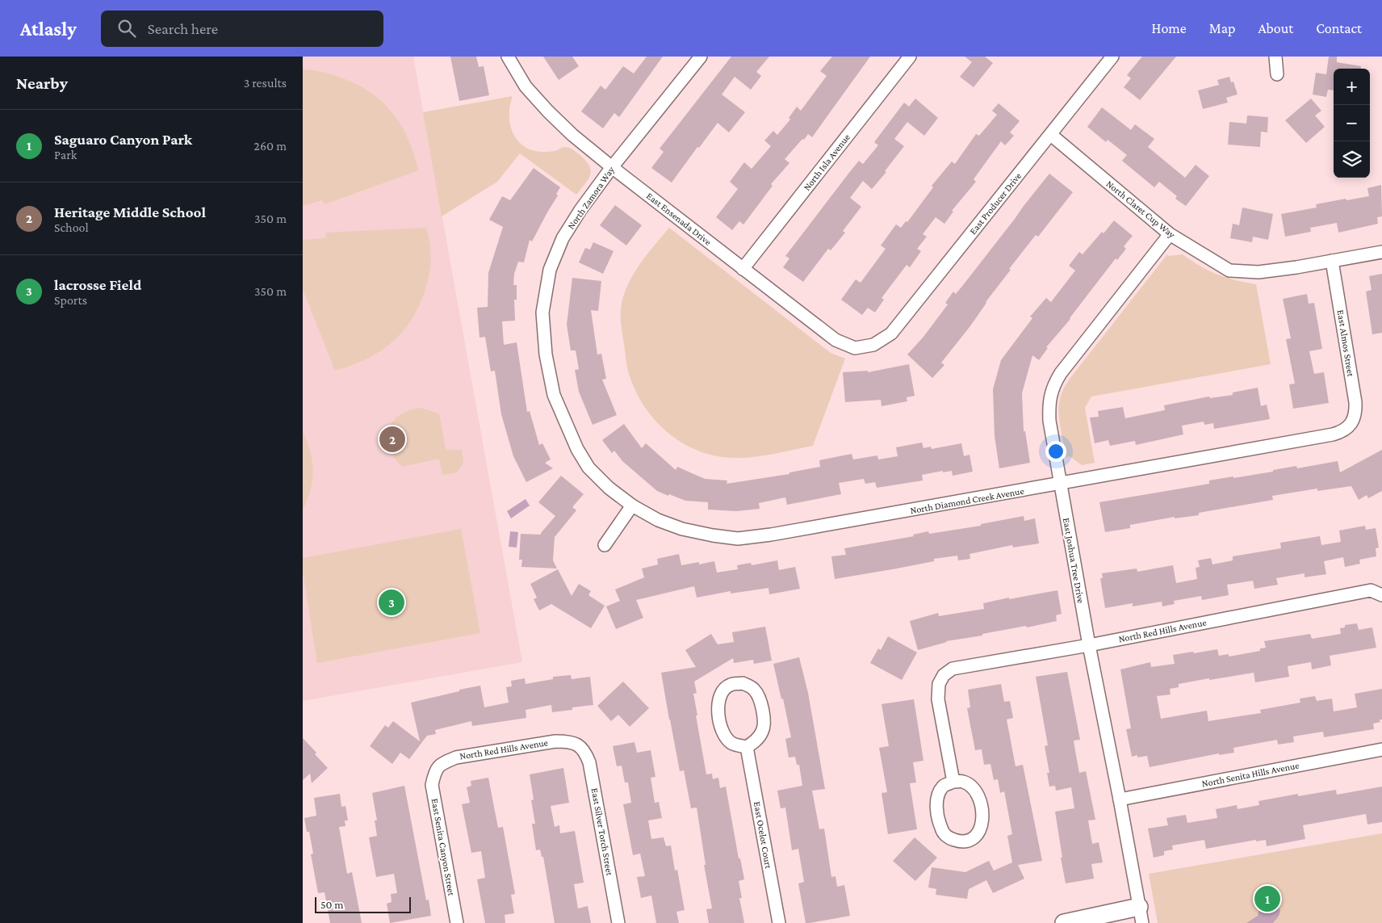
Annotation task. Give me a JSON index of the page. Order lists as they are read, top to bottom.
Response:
{
  "streets": {
    "street": [
      "North Isla Avenue",
      "North Zamora Way",
      "East Producer Drive",
      "North Claret Cup Way",
      "East Ensenada Drive",
      "East Almos Street",
      "North Diamond Creek Avenue",
      "East Joshua Tree Drive",
      "North Red Hills Avenue",
      "North Senita Hills Avenue",
      "East Silver Torch Street",
      "East Ocelot Court",
      "East Senita Canyon Street"
    ]
  },
  "crossings": [
    ["North Isla Avenue", "East Ensenada Drive"],
    ["North Zamora Way", "East Ensenada Drive"],
    ["North Zamora Way", "North Diamond Creek Avenue"],
    ["East Producer Drive", "North Claret Cup Way"],
    ["East Producer Drive", "East Ensenada Drive"],
    ["North Claret Cup Way", "East Almos Street"],
    ["North Claret Cup Way", "East Joshua Tree Drive"],
    ["East Almos Street", "North Diamond Creek Avenue"],
    ["North Diamond Creek Avenue", "East Joshua Tree Drive"],
    ["East Joshua Tree Drive", "North Red Hills Avenue"],
    ["East Joshua Tree Drive", "North Senita Hills Avenue"],
    ["North Red Hills Avenue", "East Silver Torch Street"],
    ["North Red Hills Avenue", "East Senita Canyon Street"]
  ],
  "scale_bar": "50 m",
  "page": {
    "header": "Atlasly",
    "search": "Search here",
    "nav": [
      "Home",
      "Map",
      "About",
      "Contact"
    ],
    "heading": ["Nearby", "3 results"],
    "map_buttons": ["+", "−"],
    "list": [
      {
        "mark": "1",
        "name": "Saguaro Canyon Park",
        "note": "Park",
        "value": "260 m"
      },
      {
        "mark": "2",
        "name": "Heritage Middle School",
        "note": "School",
        "value": "350 m"
      },
      {
        "mark": "3",
        "name": "lacrosse Field",
        "note": "Sports",
        "value": "350 m"
      }
    ],
    "pins": ["2", "3", "1"],
    "scale": "50 m"
  }
}
